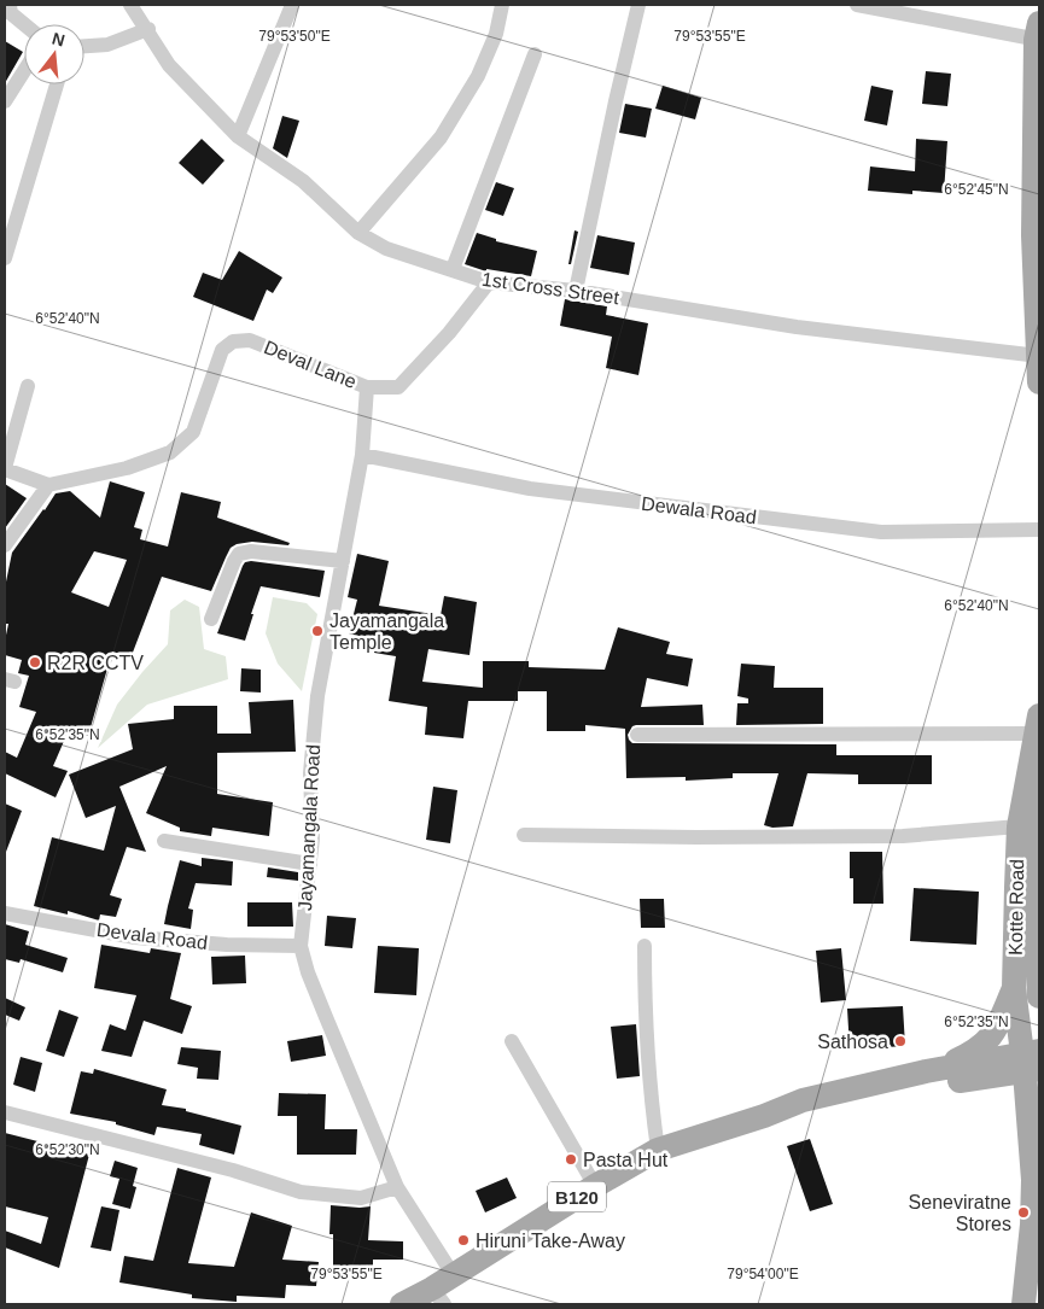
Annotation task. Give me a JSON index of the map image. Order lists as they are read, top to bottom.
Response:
{
  "streets": {
    "main road": ["Kotte Road", "B120"],
    "street": [
      "1st Cross Street",
      "Deval Lane",
      "Dewala Road",
      "Jayamangala Road",
      "Devala Road"
    ]
  },
  "crossings": [
    ["1st Cross Street", "Deval Lane"],
    ["Deval Lane", "Jayamangala Road"],
    ["Dewala Road", "Jayamangala Road"],
    ["Jayamangala Road", "Devala Road"],
    ["Jayamangala Road", "B120"],
    ["Kotte Road", "B120"]
  ],
  "places": [
    "Jayamangala Temple",
    "R2R CCTV",
    "Sathosa",
    "Pasta Hut",
    "Seneviratne Stores",
    "Hiruni Take-Away"
  ],
  "north": "top",
  "coordinates": [
    "79°53'50\"E",
    "79°53'55\"E",
    "6°52'45\"N",
    "6°52'40\"N",
    "6°52'35\"N",
    "6°52'30\"N",
    "79°54'00\"E"
  ]
}
